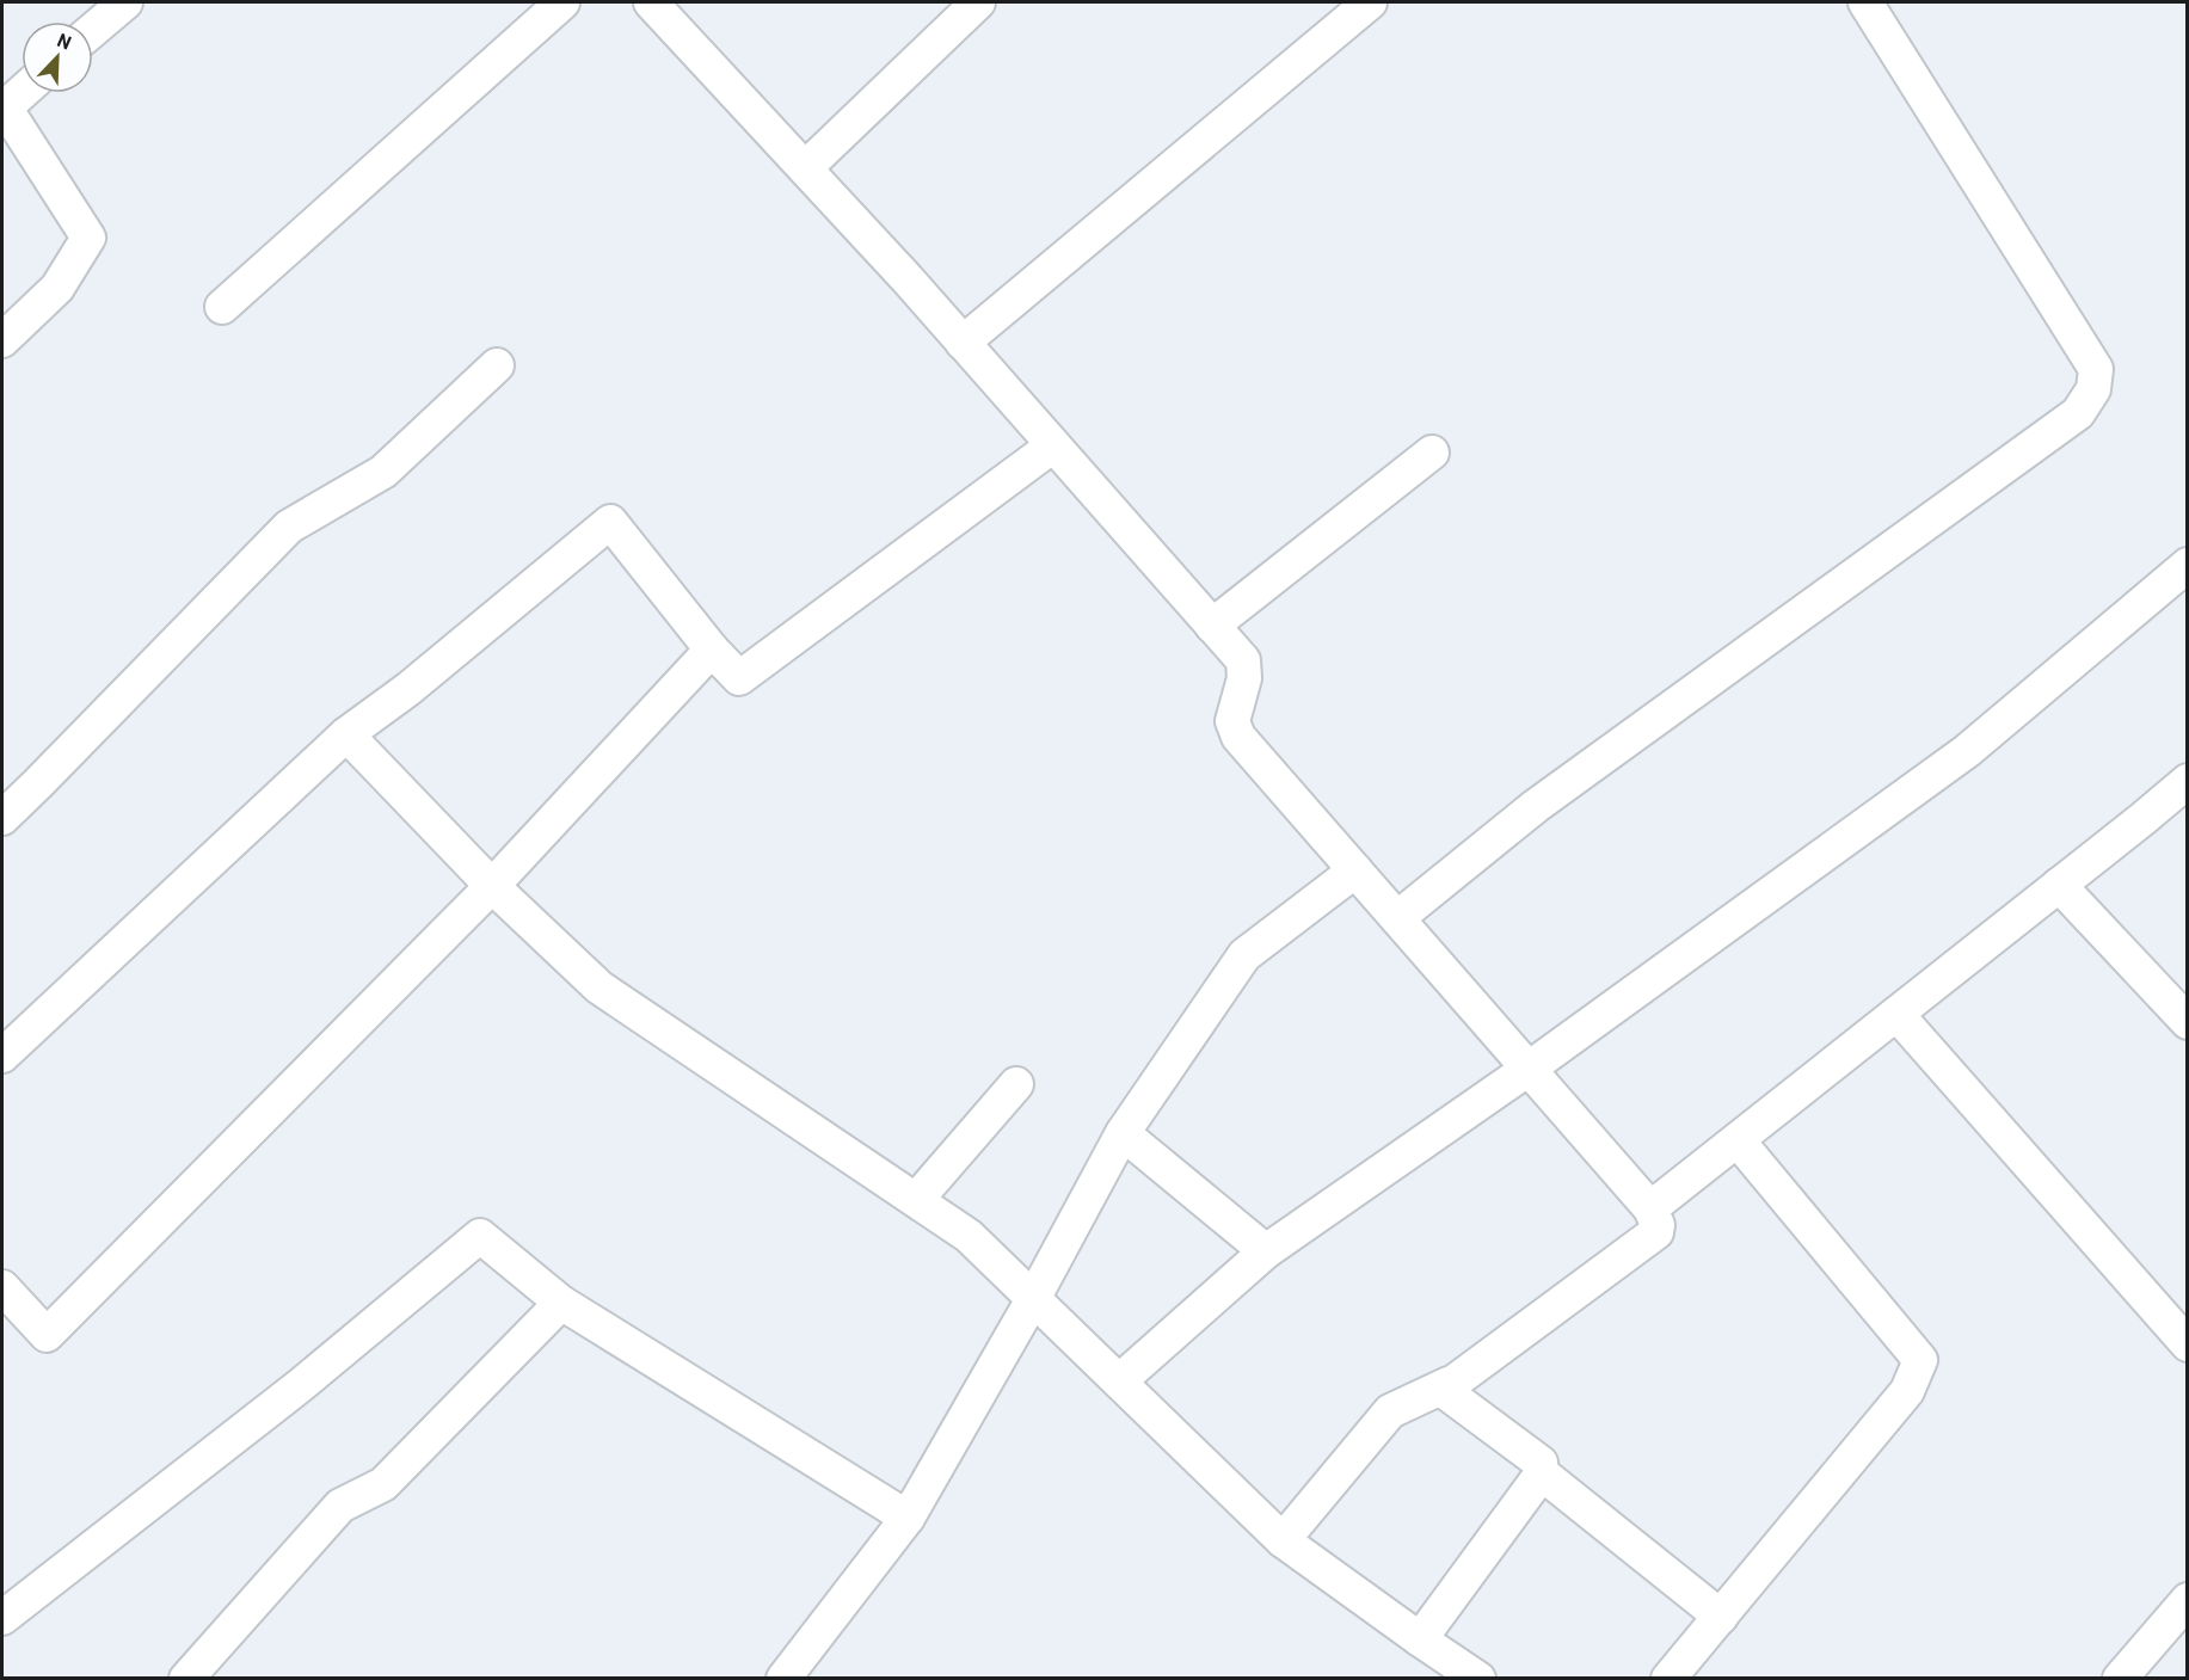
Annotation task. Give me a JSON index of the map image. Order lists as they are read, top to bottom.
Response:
{
  "north": "top right"
}
